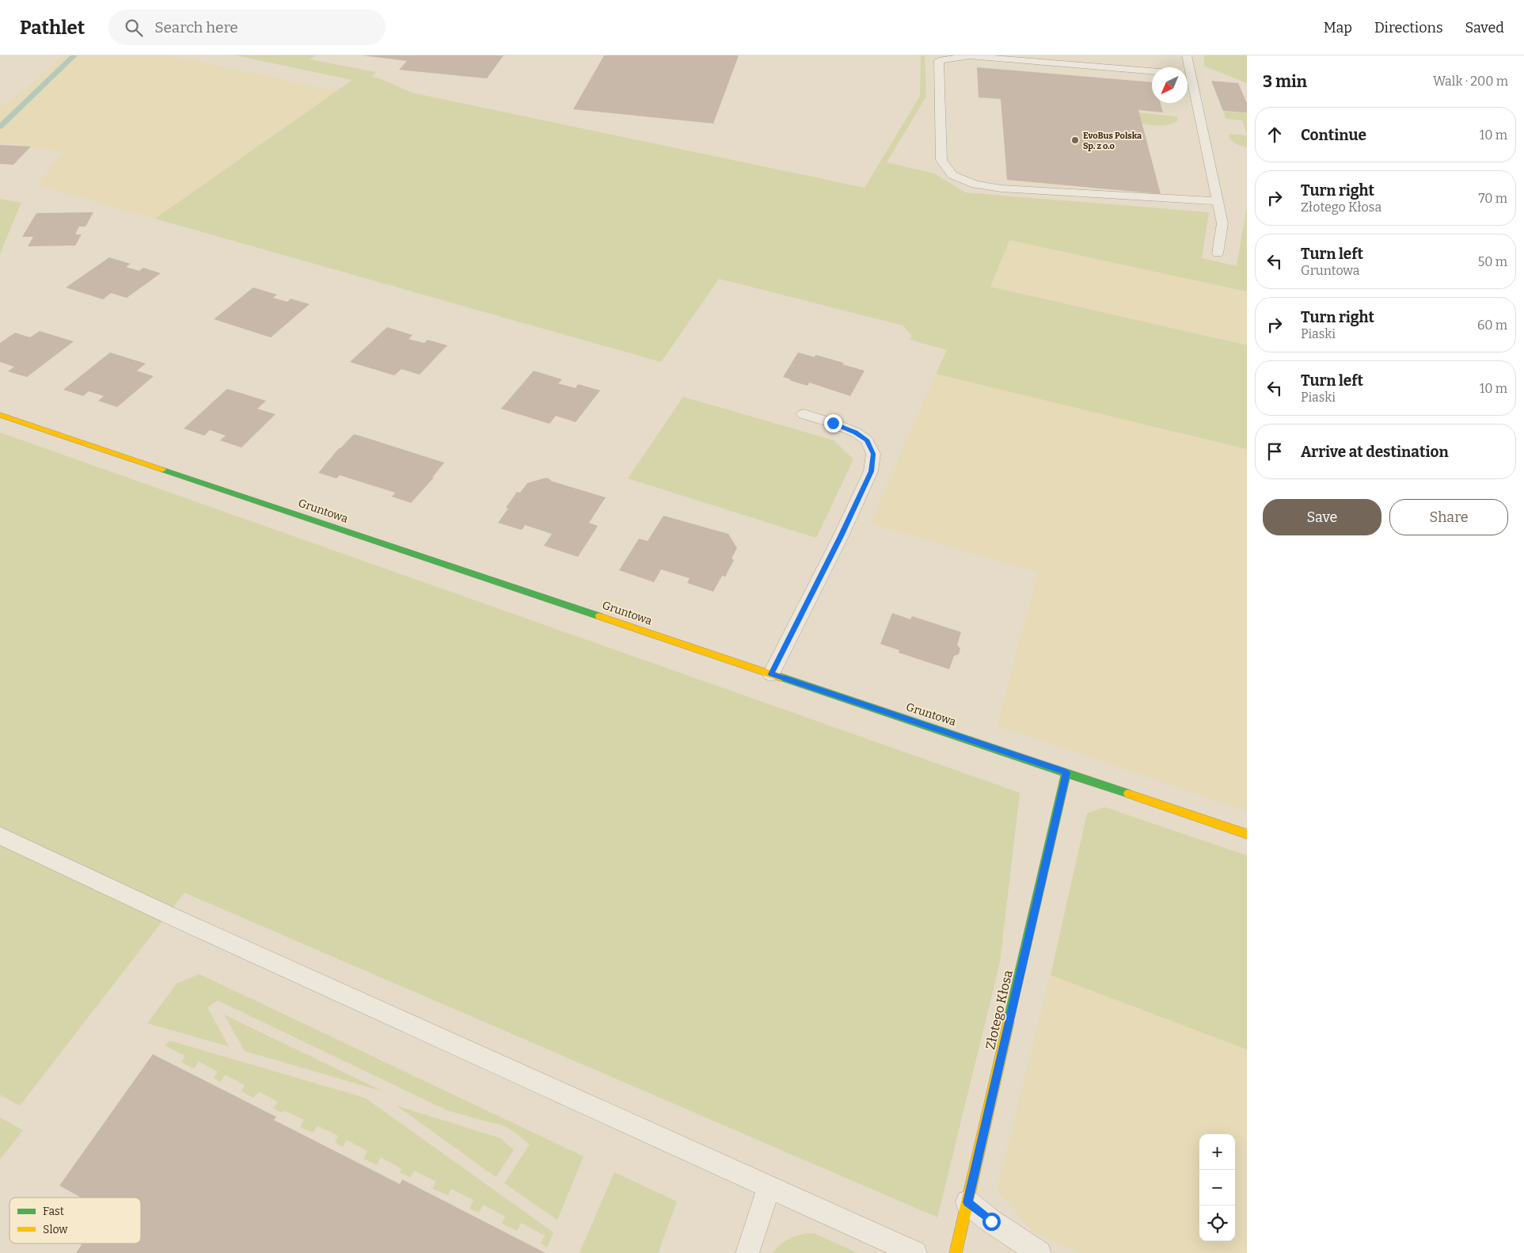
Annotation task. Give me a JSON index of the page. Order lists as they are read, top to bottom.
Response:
{
  "streets": {
    "street": ["Gruntowa", "Złotego Kłosa"]
  },
  "crossings": [
    ["Gruntowa", "Złotego Kłosa"]
  ],
  "places": ["EvoBus Polska Sp. z o.o"],
  "legend": ["Fast", "Slow"],
  "north": "bottom left",
  "page": {
    "header": "Pathlet",
    "search": "Search here",
    "nav": ["Map", "Directions", "Saved"],
    "heading": ["3 min", "Walk · 200 m"],
    "list": [
      ["Continue", "10 m"],
      ["Turn right", "Złotego Kłosa", "70 m"],
      ["Turn left", "Gruntowa", "50 m"],
      ["Turn right", "Piaski", "60 m"],
      ["Turn left", "Piaski", "10 m"],
      "Arrive at destination"
    ],
    "buttons": ["Save", "Share"],
    "map_buttons": ["+", "−"]
  }
}
